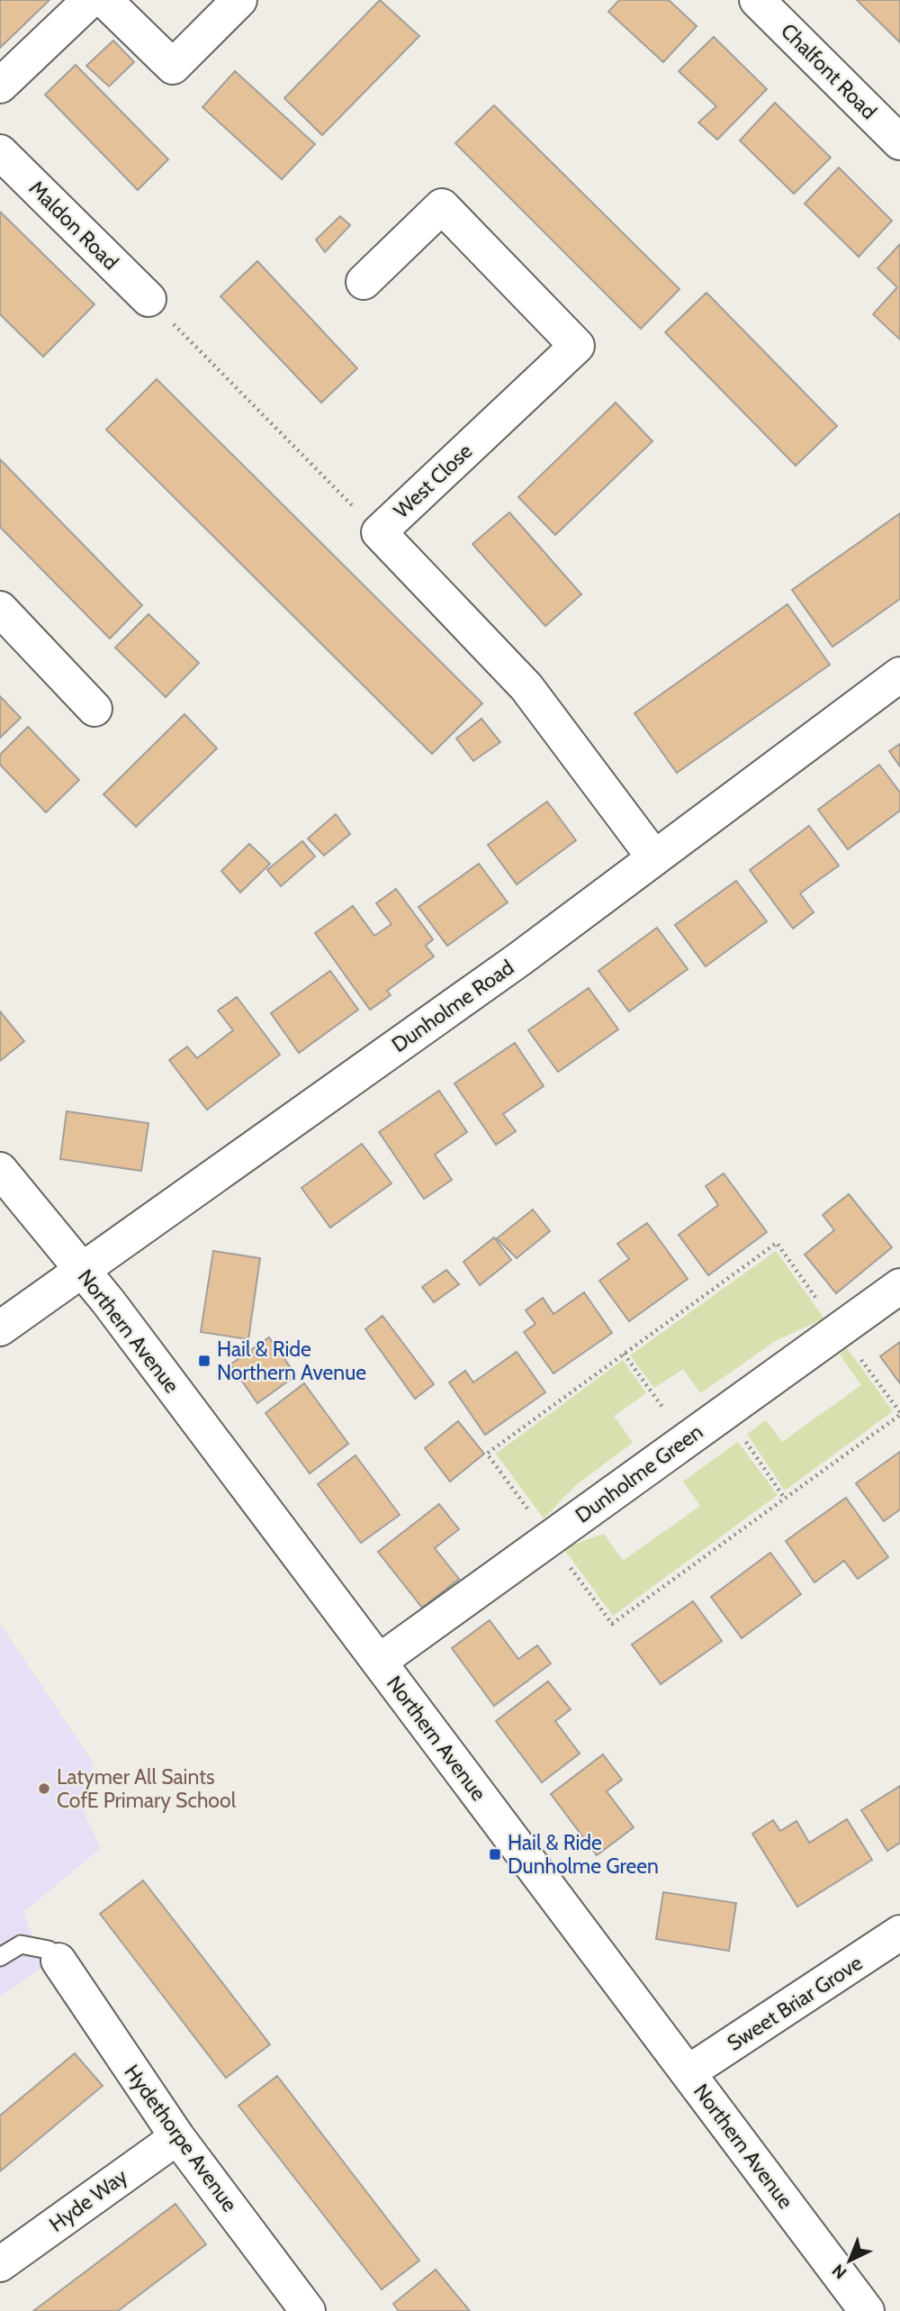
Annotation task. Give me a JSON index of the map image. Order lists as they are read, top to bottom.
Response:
{
  "streets": {
    "street": [
      "Chalfont Road",
      "Maldon Road",
      "West Close",
      "Dunholme Road",
      "Northern Avenue",
      "Dunholme Green",
      "Sweet Briar Grove",
      "Hydethorpe Avenue",
      "Hyde Way"
    ]
  },
  "crossings": [
    ["West Close", "Dunholme Road"],
    ["Dunholme Road", "Northern Avenue"],
    ["Northern Avenue", "Dunholme Green"],
    ["Northern Avenue", "Sweet Briar Grove"],
    ["Hydethorpe Avenue", "Hyde Way"]
  ],
  "places": {
    "transit": ["Hail & Ride Northern Avenue", "Hail & Ride Dunholme Green"],
    "other": ["Latymer All Saints CofE Primary School"]
  },
  "north": "bottom left"
}
